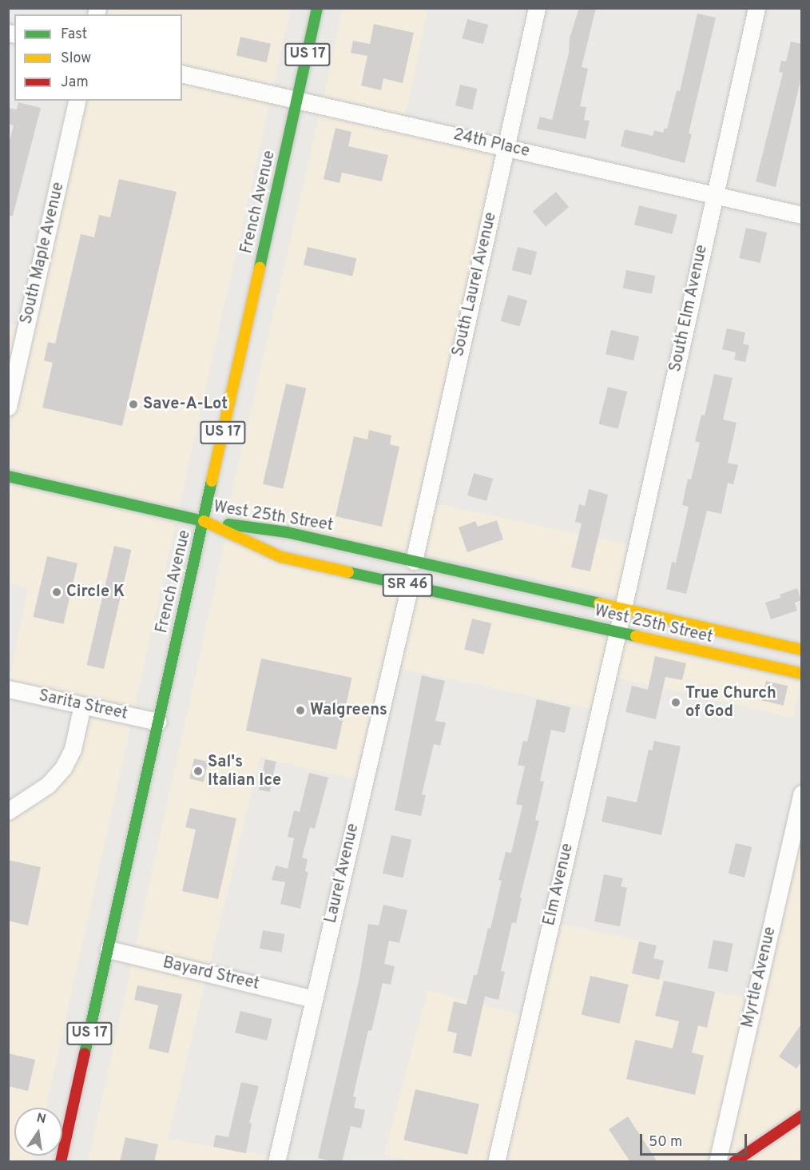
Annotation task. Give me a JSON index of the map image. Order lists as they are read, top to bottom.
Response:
{
  "streets": {
    "main road": [
      "US 17",
      "French Avenue",
      "West 25th Street",
      "SR 46"
    ],
    "street": [
      "24th Place",
      "South Maple Avenue",
      "South Laurel Avenue",
      "South Elm Avenue",
      "Sarita Street",
      "Laurel Avenue",
      "Elm Avenue",
      "Bayard Street",
      "Myrtle Avenue"
    ]
  },
  "crossings": [
    ["24th Place", "French Avenue"],
    ["24th Place", "South Laurel Avenue"],
    ["24th Place", "South Elm Avenue"],
    ["French Avenue", "West 25th Street"],
    ["French Avenue", "Sarita Street"],
    ["French Avenue", "Bayard Street"],
    ["South Laurel Avenue", "West 25th Street"],
    ["South Elm Avenue", "West 25th Street"],
    ["South Elm Avenue", "Elm Avenue"],
    ["West 25th Street", "Laurel Avenue"],
    ["West 25th Street", "Elm Avenue"],
    ["Laurel Avenue", "Bayard Street"]
  ],
  "places": [
    "Save-A-Lot",
    "Circle K",
    "True Church of God",
    "Walgreens",
    "Sal's Italian Ice"
  ],
  "legend": ["Fast", "Slow", "Jam"],
  "scale_bar": "50 m",
  "north": "top"
}
